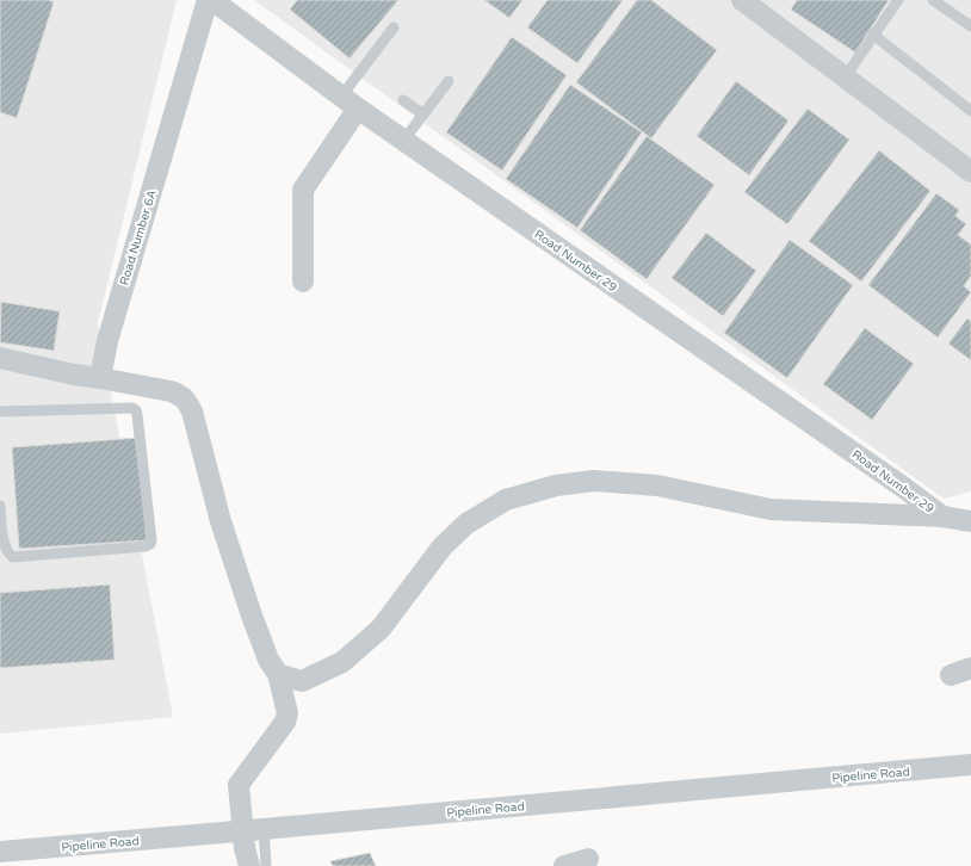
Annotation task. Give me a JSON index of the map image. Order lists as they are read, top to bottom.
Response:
{
  "streets": {
    "street": ["Road Number 6A", "Road Number 29", "Pipeline Road"]
  }
}
